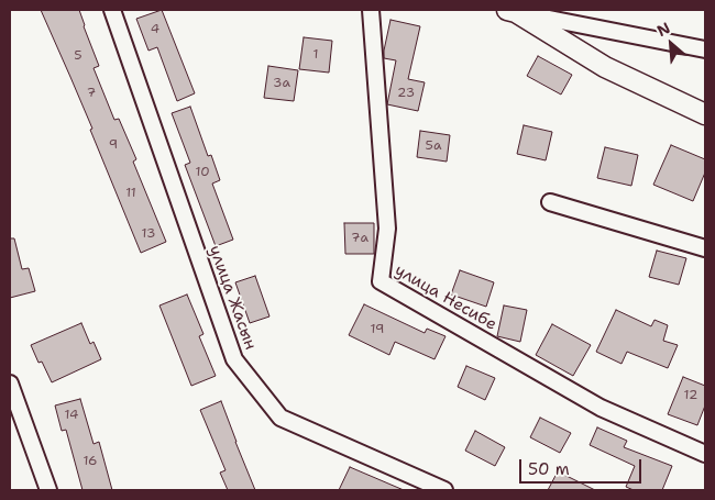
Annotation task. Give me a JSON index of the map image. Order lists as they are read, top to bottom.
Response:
{
  "streets": {
    "street": ["улица Жасын", "улица Несибе"]
  },
  "house_numbers": [
    "4",
    "1",
    "5",
    "3а",
    "7",
    "23",
    "9",
    "5а",
    "10",
    "11",
    "13",
    "7а",
    "19",
    "12",
    "14",
    "16"
  ],
  "scale_bar": "50 m",
  "north": "top left"
}
